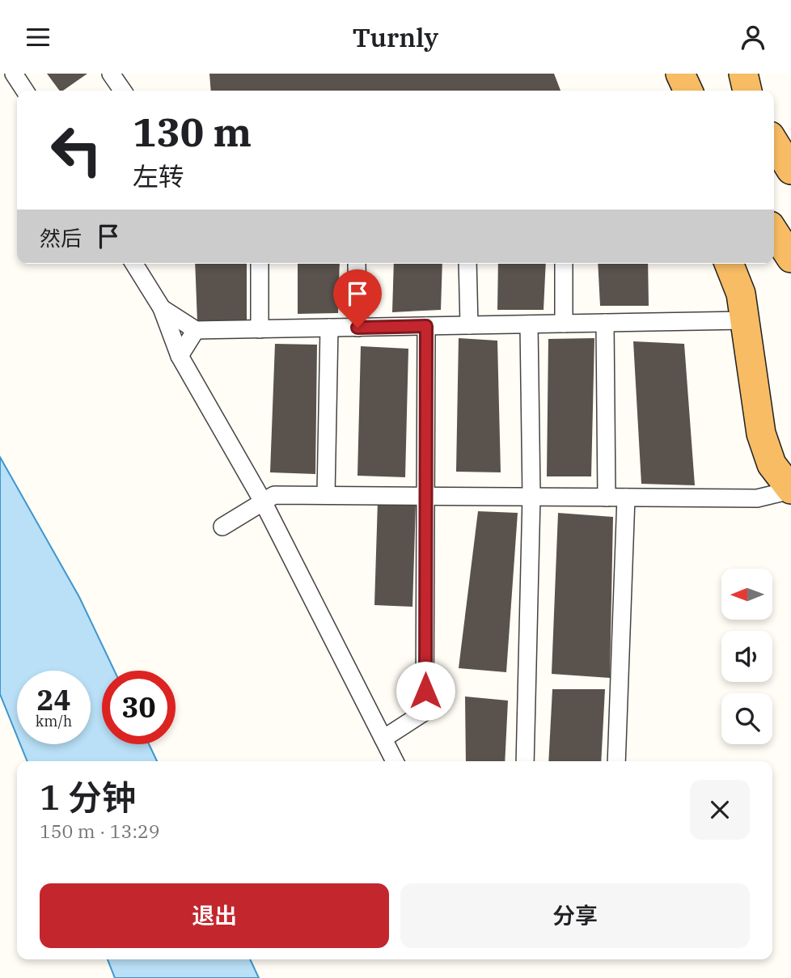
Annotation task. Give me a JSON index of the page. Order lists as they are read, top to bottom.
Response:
{
  "north": "left",
  "page": {
    "header": "Turnly",
    "turn": ["130 m", "左转"],
    "then": "然后",
    "speed": "24 km/h",
    "limit": "30",
    "heading": ["1 分钟", "150 m · 13:29"],
    "buttons": ["退出", "分享"]
  }
}
